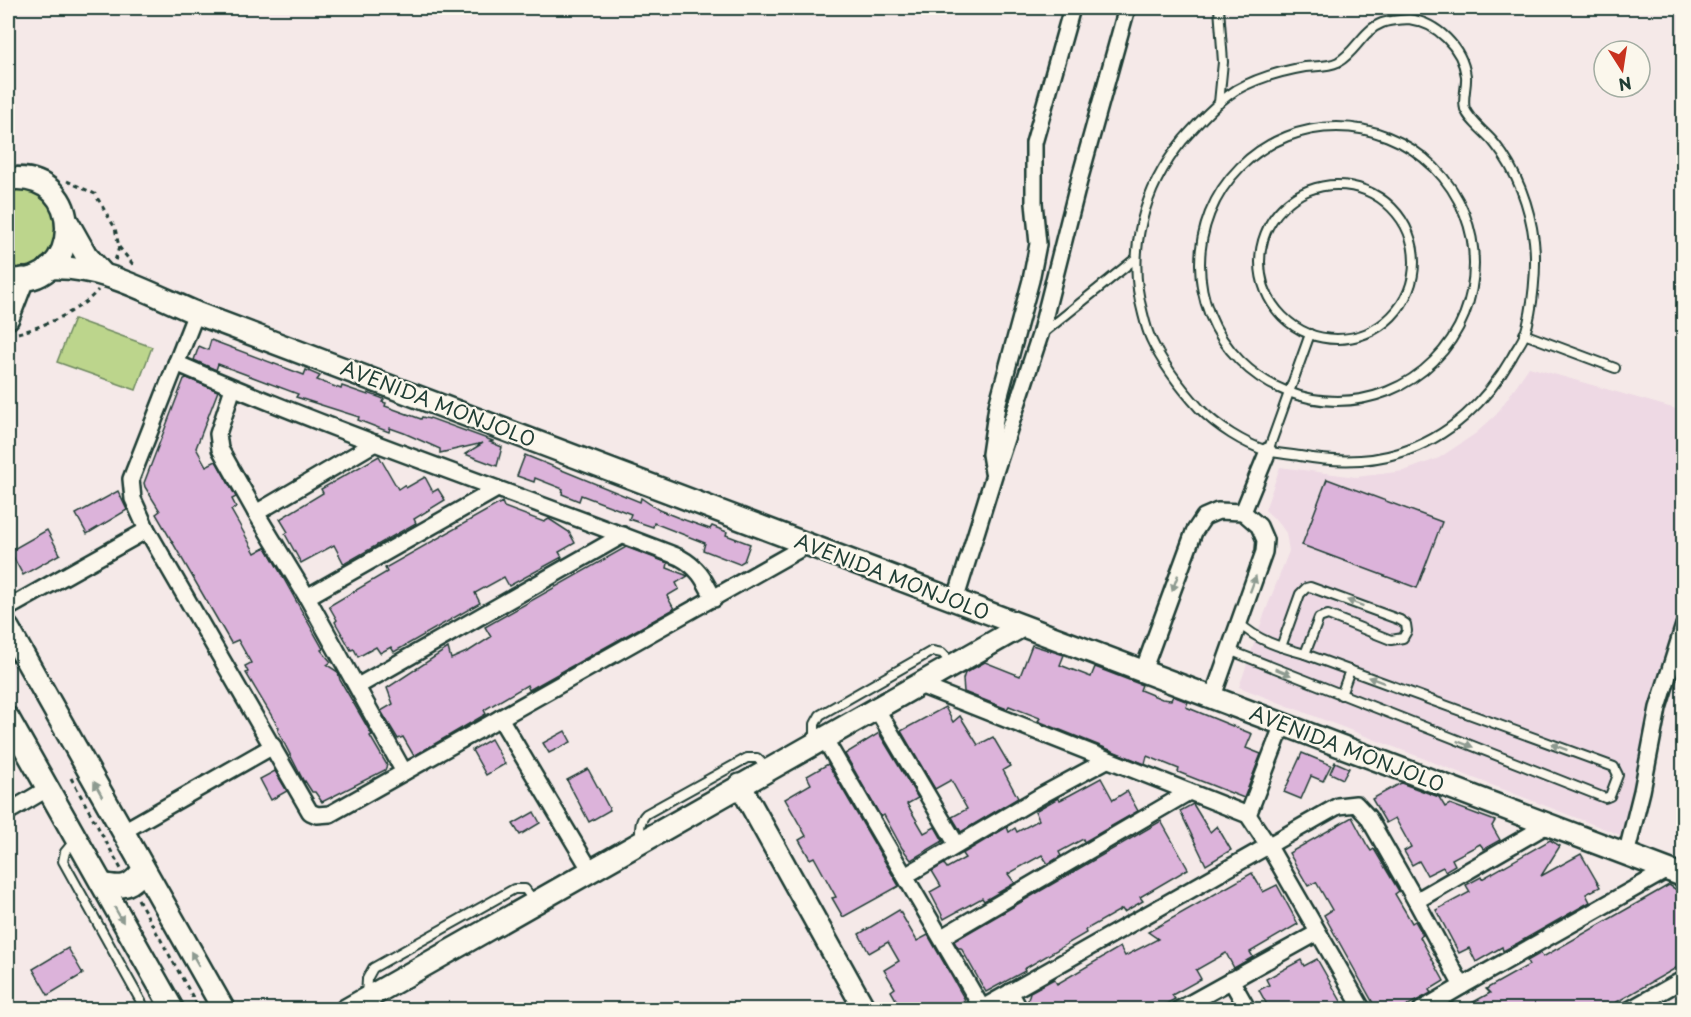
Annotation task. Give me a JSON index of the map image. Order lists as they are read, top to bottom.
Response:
{
  "streets": {
    "street": ["AVENIDA MONJOLO"]
  },
  "north": "bottom"
}
